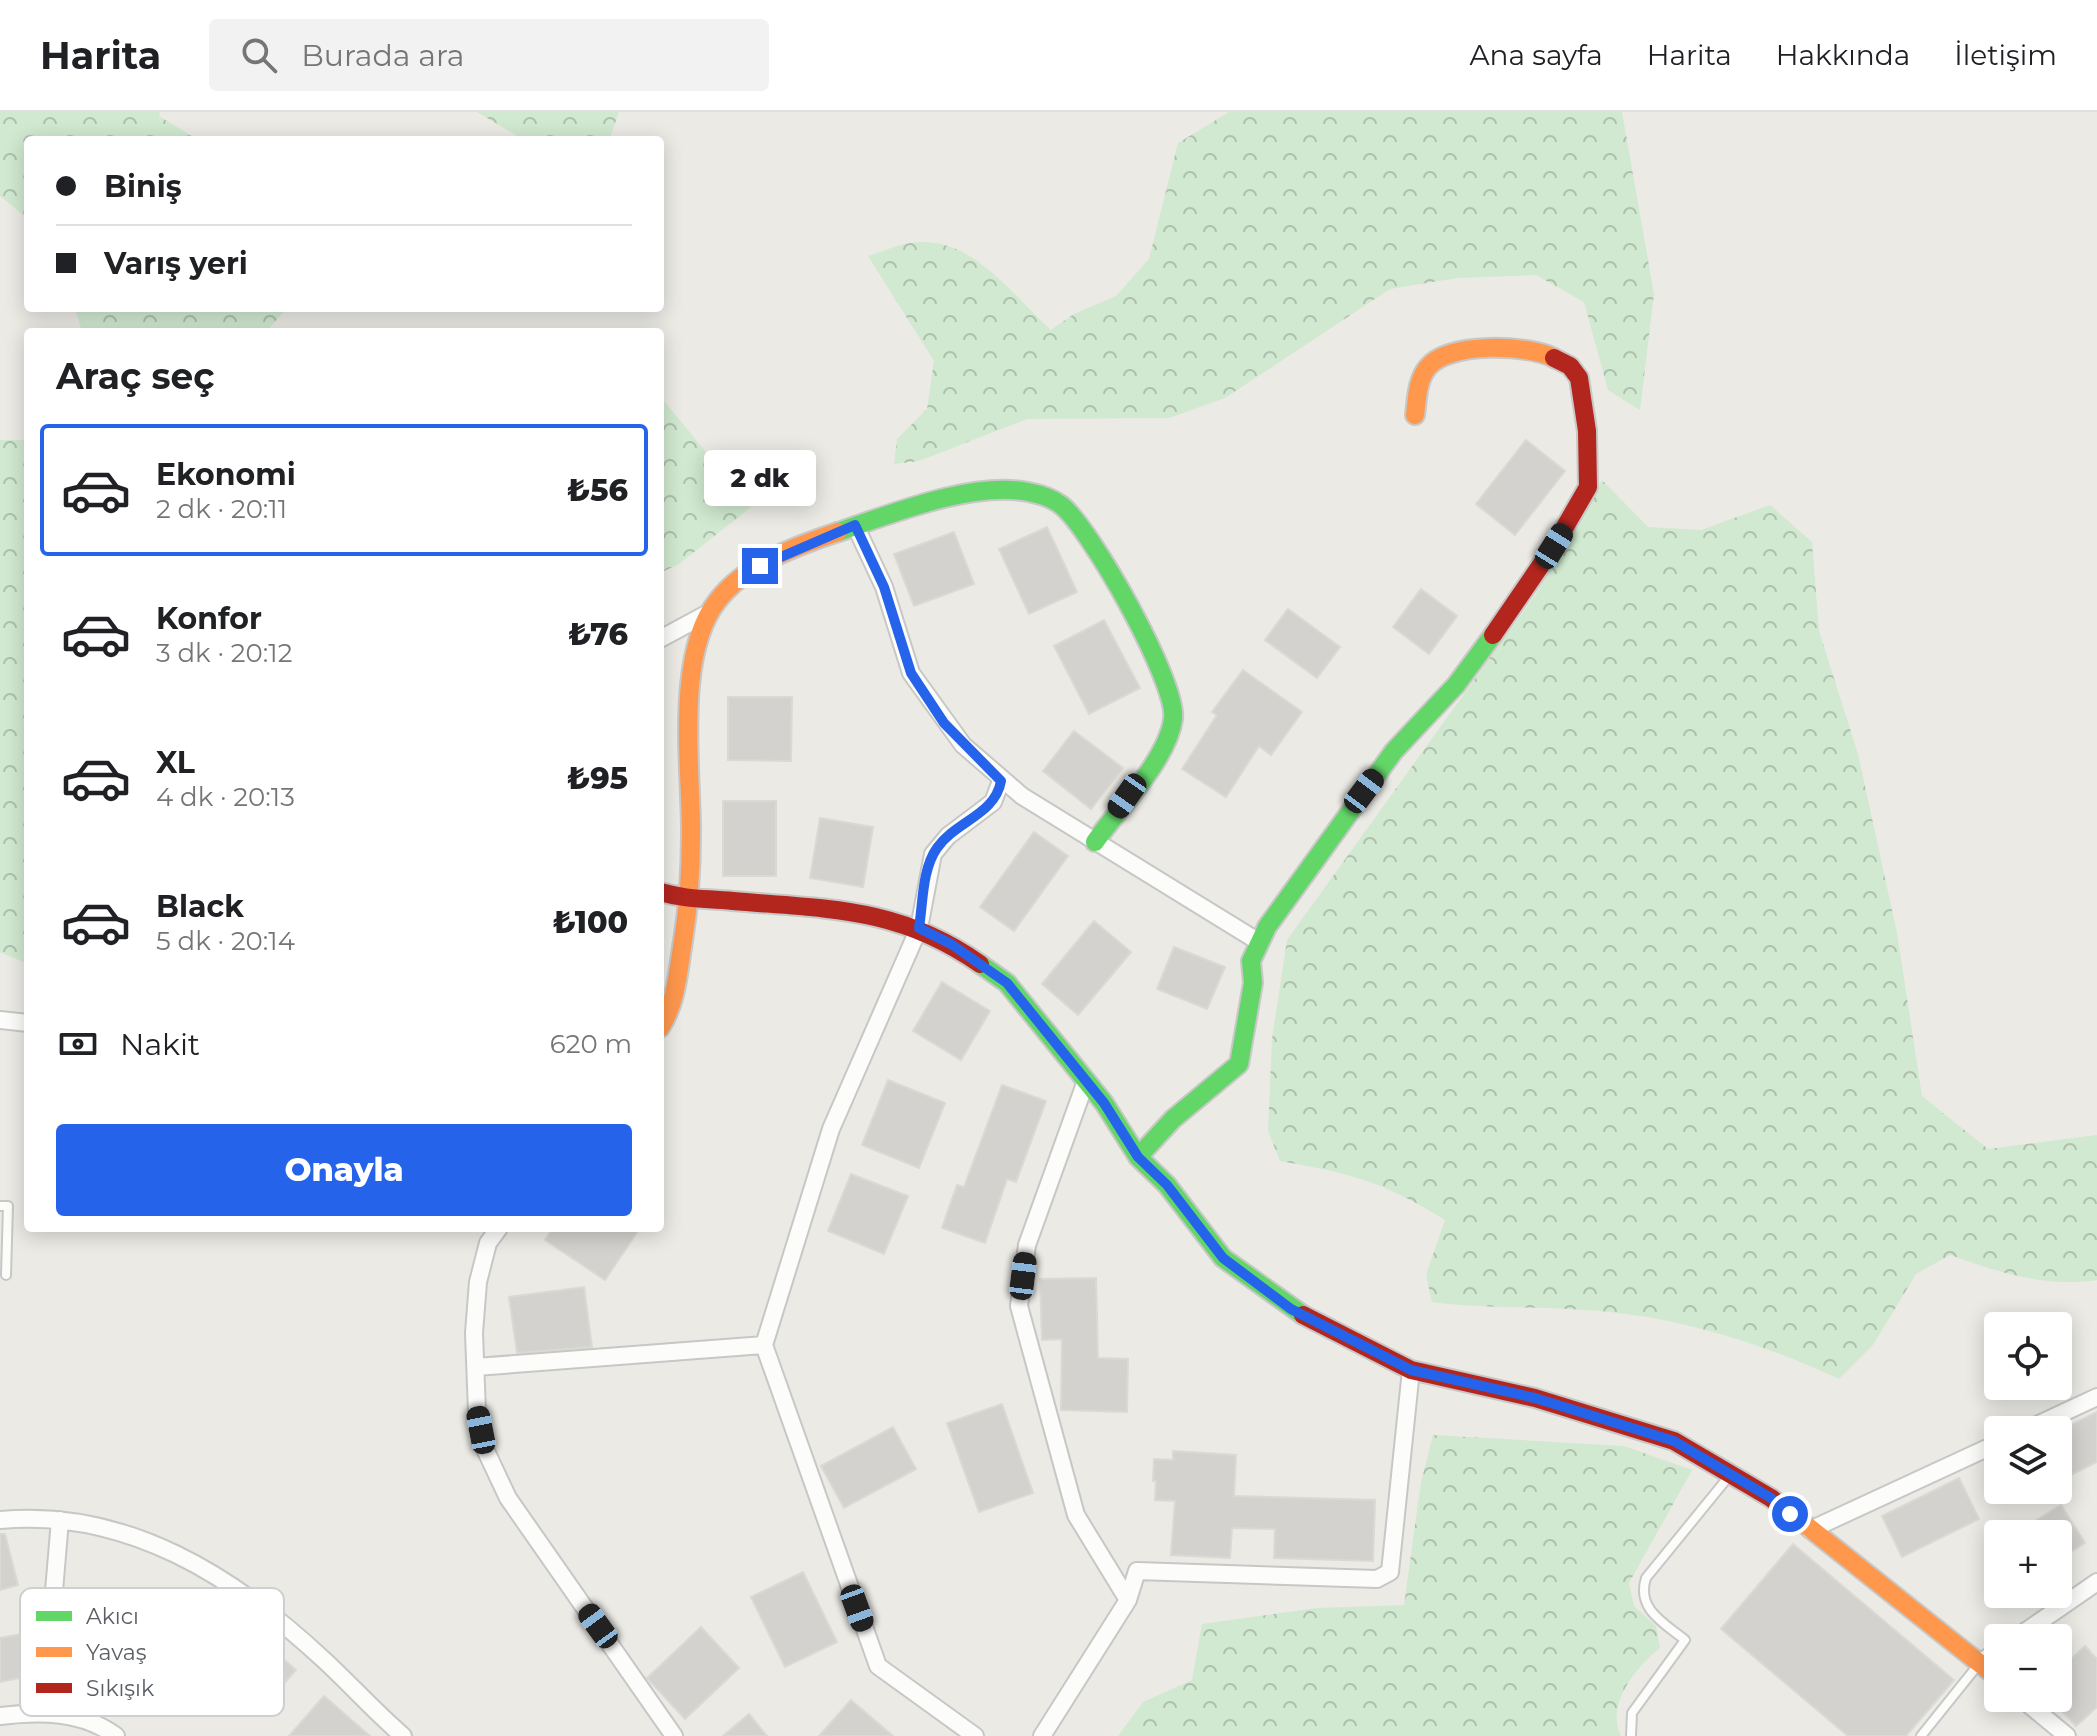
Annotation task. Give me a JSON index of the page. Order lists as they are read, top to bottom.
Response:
{
  "legend": ["Akıcı", "Yavaş", "Sıkışık"],
  "page": {
    "header": "Harita",
    "search": "Burada ara",
    "nav": [
      "Ana sayfa",
      "Harita",
      "Hakkında",
      "İletişim"
    ],
    "banner": ["Biniş", "Varış yeri"],
    "heading": "Araç seç",
    "list": [
      {
        "name": "Ekonomi",
        "note": "2 dk · 20:11",
        "value": "₺56"
      },
      {
        "name": "Konfor",
        "note": "3 dk · 20:12",
        "value": "₺76"
      },
      {
        "name": "XL",
        "note": "4 dk · 20:13",
        "value": "₺95"
      },
      {
        "name": "Black",
        "note": "5 dk · 20:14",
        "value": "₺100"
      }
    ],
    "bubble": "2 dk",
    "pay": ["Nakit", "620 m"],
    "buttons": "Onayla",
    "map_buttons": ["+", "−"]
  }
}
